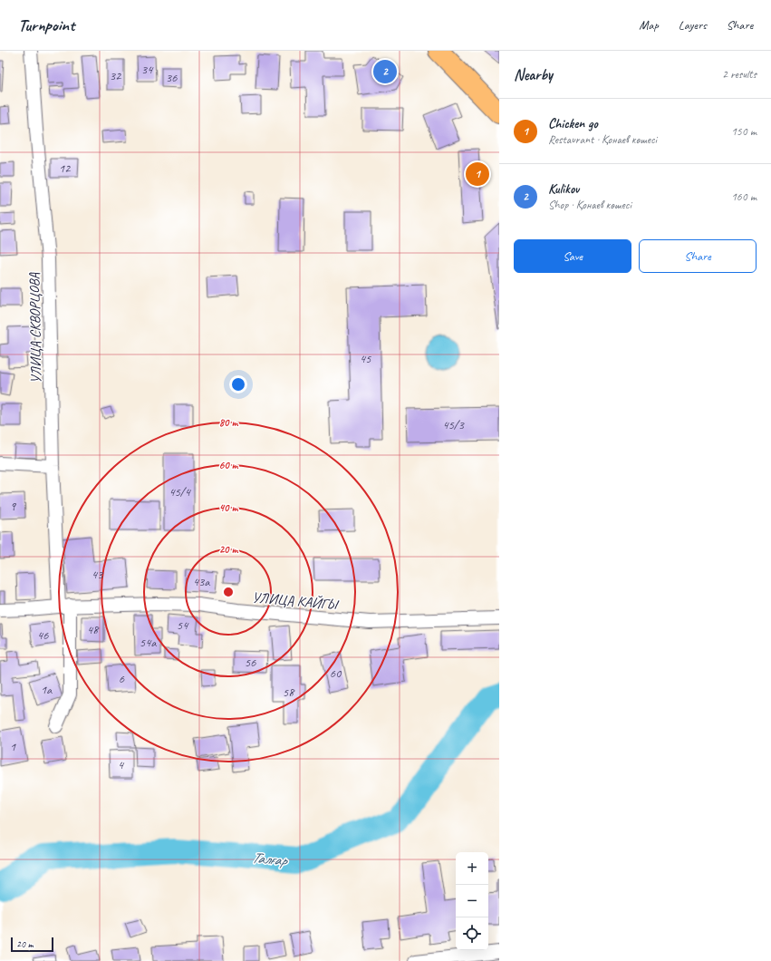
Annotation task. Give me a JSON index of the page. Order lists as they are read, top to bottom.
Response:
{
  "streets": {
    "street": ["УЛИЦА СКВОРЦОВА", "УЛИЦА КАЙГЫ"]
  },
  "crossings": [
    ["УЛИЦА СКВОРЦОВА", "УЛИЦА КАЙГЫ"]
  ],
  "water": ["Талғар"],
  "house_numbers": [
    "34",
    "32",
    "36",
    "12",
    "45",
    "45/3",
    "45/4",
    "9",
    "43",
    "43а",
    "54",
    "48",
    "46",
    "54а",
    "56",
    "60",
    "6",
    "1а",
    "58",
    "1",
    "4"
  ],
  "scale_bar": "20 m",
  "page": {
    "header": "Turnpoint",
    "nav": ["Map", "Layers", "Share"],
    "heading": ["Nearby", "2 results"],
    "pins": ["2", "1"],
    "list": [
      {
        "mark": "1",
        "name": "Chicken go",
        "note": "Restaurant · Қонаев көшесі",
        "value": "150 m"
      },
      {
        "mark": "2",
        "name": "Kulikov",
        "note": "Shop · Қонаев көшесі",
        "value": "160 m"
      }
    ],
    "buttons": ["Save", "Share"],
    "map_buttons": ["+", "−"],
    "scale": "20 m"
  },
  "rings": [
    "80 m",
    "60 m",
    "40 m",
    "20 m"
  ]
}
